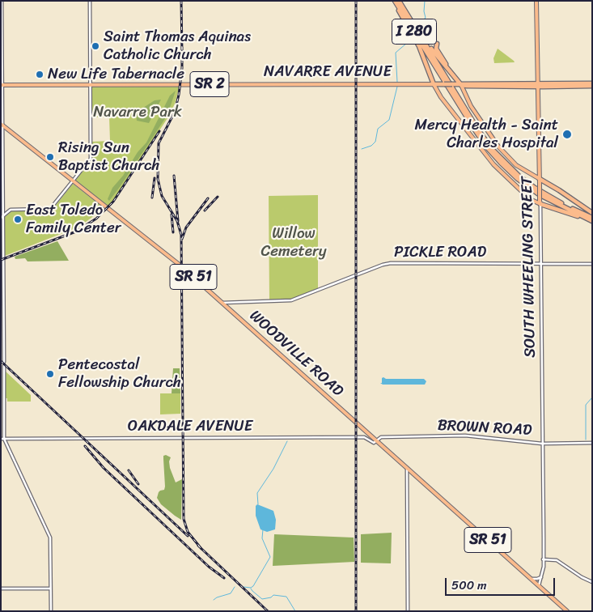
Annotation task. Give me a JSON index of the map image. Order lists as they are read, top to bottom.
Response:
{
  "streets": {
    "highway": ["I 280", "NAVARRE AVENUE", "SR 2"],
    "main road": ["SOUTH WHEELING STREET", "SR 51", "WOODVILLE ROAD"],
    "street": ["PICKLE ROAD", "OAKDALE AVENUE", "BROWN ROAD"]
  },
  "crossings": [
    ["NAVARRE AVENUE", "SOUTH WHEELING STREET"],
    ["PICKLE ROAD", "SOUTH WHEELING STREET"],
    ["PICKLE ROAD", "WOODVILLE ROAD"],
    ["SOUTH WHEELING STREET", "WOODVILLE ROAD"],
    ["SOUTH WHEELING STREET", "BROWN ROAD"],
    ["WOODVILLE ROAD", "OAKDALE AVENUE"],
    ["WOODVILLE ROAD", "BROWN ROAD"],
    ["OAKDALE AVENUE", "BROWN ROAD"]
  ],
  "parks": ["Navarre Park", "Willow Cemetery"],
  "places": [
    "Saint Thomas Aquinas Catholic Church",
    "New Life Tabernacle",
    "Mercy Health - Saint Charles Hospital",
    "Rising Sun Baptist Church",
    "East Toledo Family Center",
    "Pentecostal Fellowship Church"
  ],
  "scale_bar": "500 m"
}
